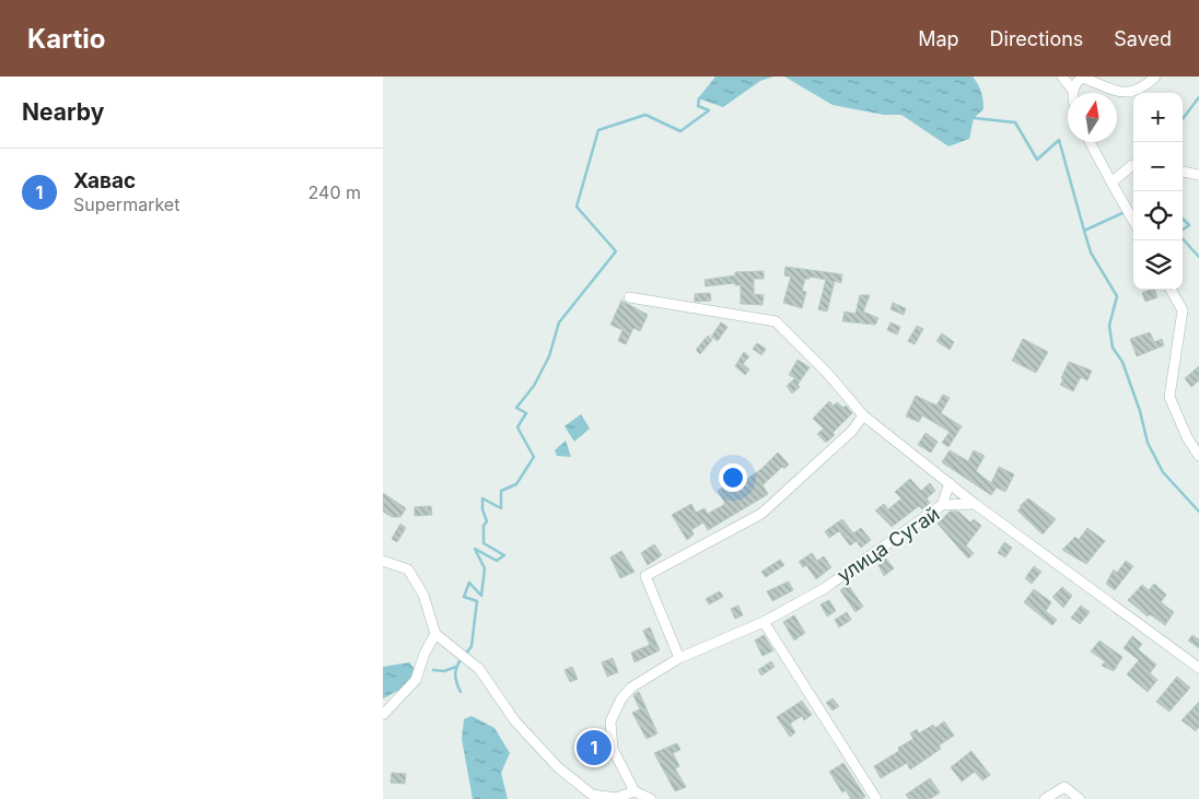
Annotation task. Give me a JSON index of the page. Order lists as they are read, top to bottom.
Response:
{
  "streets": {
    "street": ["улица Сугай"]
  },
  "north": "top",
  "page": {
    "header": "Kartio",
    "nav": ["Map", "Directions", "Saved"],
    "heading": "Nearby",
    "map_buttons": ["+", "−"],
    "list": [
      {
        "mark": "1",
        "name": "Хавас",
        "note": "Supermarket",
        "value": "240 m"
      }
    ],
    "pins": "1"
  }
}
